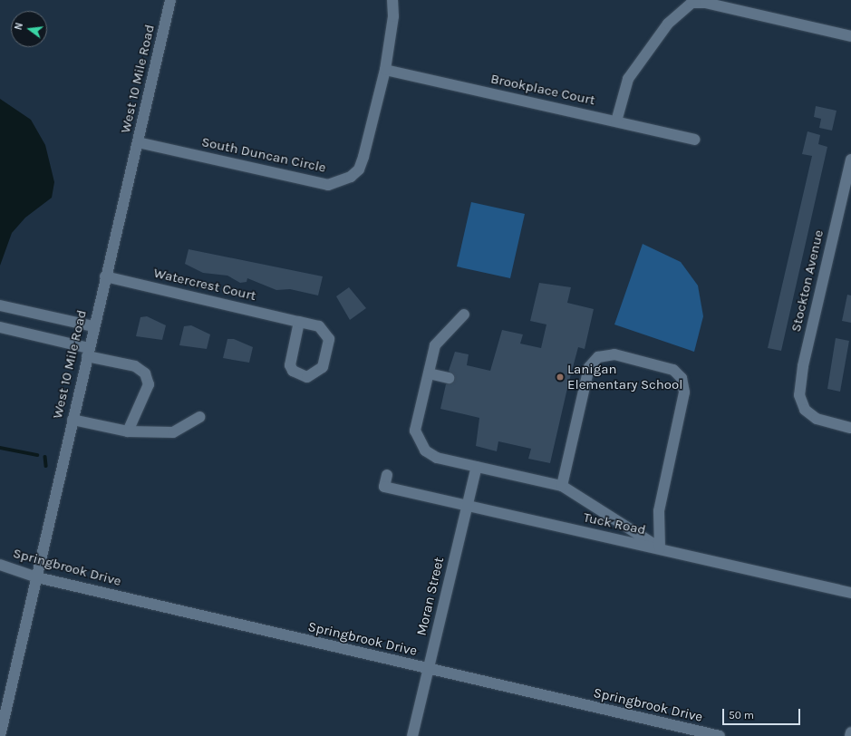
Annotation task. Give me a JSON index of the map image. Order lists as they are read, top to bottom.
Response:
{
  "streets": {
    "street": [
      "West 10 Mile Road",
      "Brookplace Court",
      "South Duncan Circle",
      "Stockton Avenue",
      "Watercrest Court",
      "Tuck Road",
      "Springbrook Drive",
      "Moran Street"
    ]
  },
  "crossings": [
    ["West 10 Mile Road", "South Duncan Circle"],
    ["West 10 Mile Road", "Watercrest Court"],
    ["West 10 Mile Road", "Springbrook Drive"],
    ["Brookplace Court", "South Duncan Circle"],
    ["Tuck Road", "Moran Street"],
    ["Springbrook Drive", "Moran Street"]
  ],
  "places": ["Lanigan Elementary School"],
  "scale_bar": "50 m",
  "north": "left"
}
